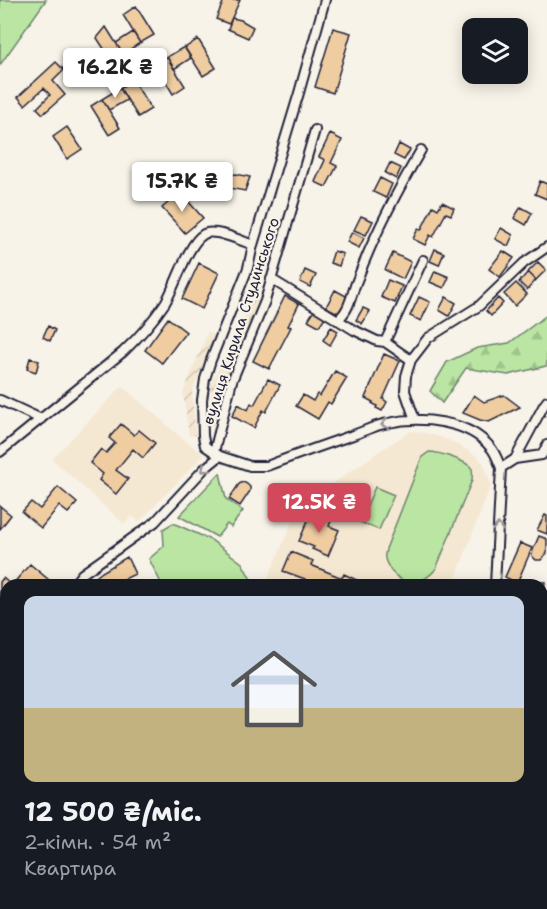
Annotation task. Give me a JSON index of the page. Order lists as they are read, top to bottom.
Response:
{
  "streets": {
    "street": ["вулиця Кирила Студинського"]
  },
  "page": {
    "price": ["16.2K ₴", "15.7K ₴", "12.5K ₴"],
    "list": [
      {
        "name": "12 500 ₴/міс.",
        "note": "2-кімн. · 54 m² · Квартира"
      }
    ]
  }
}
